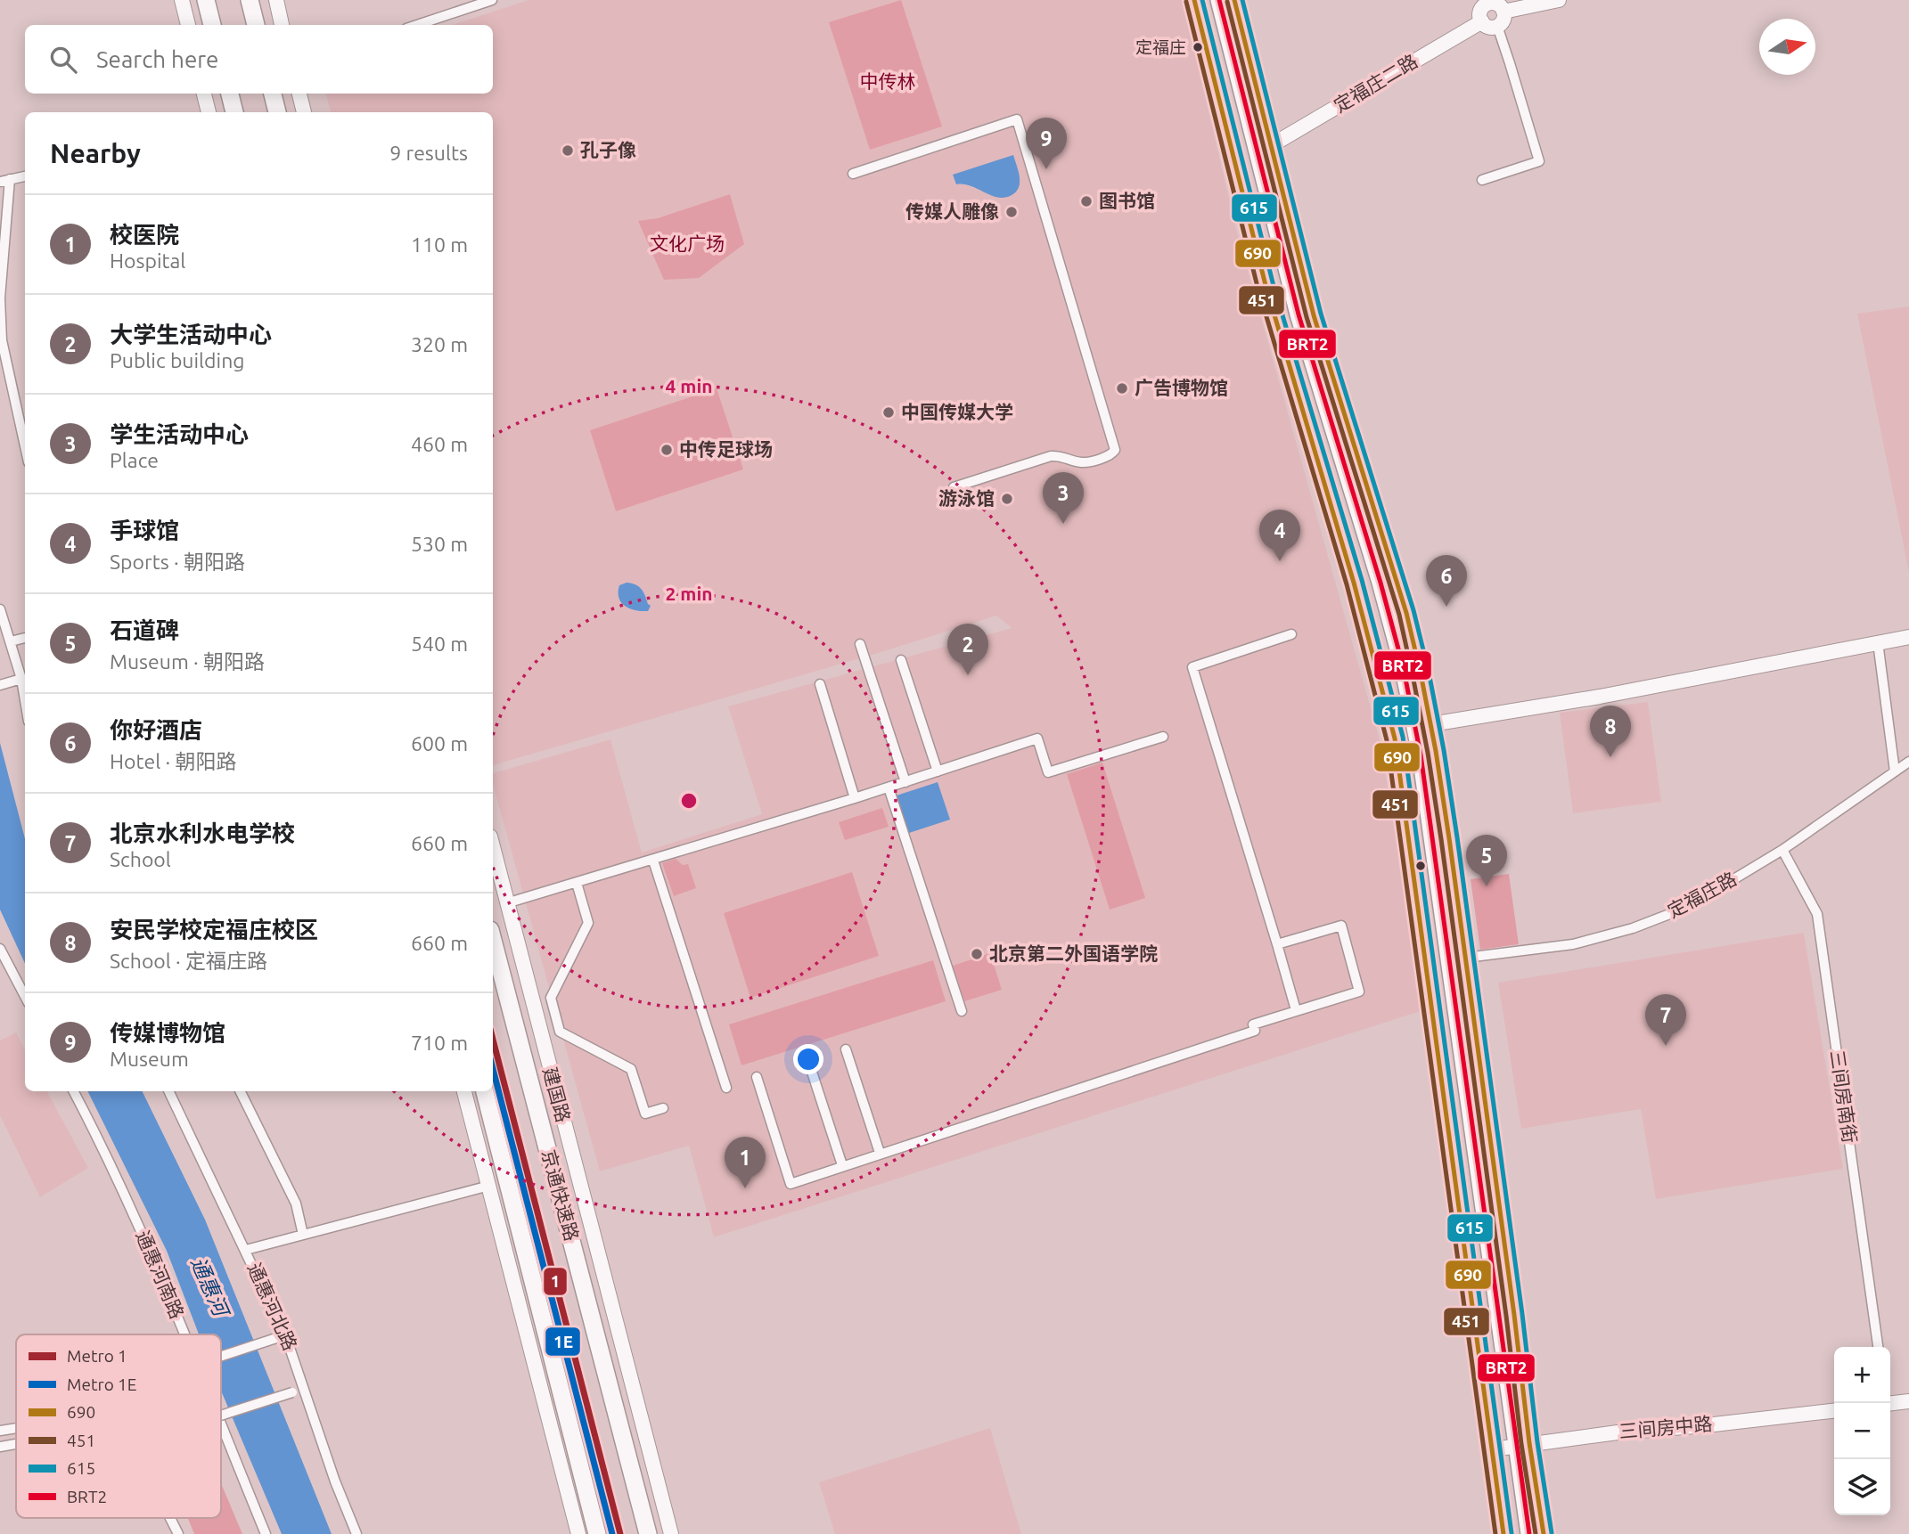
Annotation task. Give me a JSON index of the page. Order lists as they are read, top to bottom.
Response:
{
  "streets": {
    "highway": ["京通快速路"],
    "street": [
      "定福庄二路",
      "定福庄路",
      "建国路",
      "三间房南街",
      "通惠河南路",
      "通惠河北路",
      "三间房中路"
    ]
  },
  "crossings": [
    ["定福庄路", "三间房南街"]
  ],
  "water": ["通惠河"],
  "parks": ["中传林", "文化广场"],
  "places": [
    "定福庄",
    "孔子像",
    "图书馆",
    "传媒人雕像",
    "广告博物馆",
    "中国传媒大学",
    "中传足球场",
    "游泳馆",
    "北京第二外国语学院"
  ],
  "lines": [
    "transit line 690",
    "transit line 615",
    "transit line BRT2",
    "transit line 451",
    "metro line 1",
    "metro line 1E"
  ],
  "legend": [
    "Metro 1",
    "Metro 1E",
    "690",
    "451",
    "615",
    "BRT2"
  ],
  "north": "right",
  "page": {
    "search": "Search here",
    "heading": ["Nearby", "9 results"],
    "pins": [
      "9",
      "3",
      "4",
      "6",
      "2",
      "8",
      "5",
      "7",
      "1"
    ],
    "list": [
      {
        "mark": "1",
        "name": "校医院",
        "note": "Hospital",
        "value": "110 m"
      },
      {
        "mark": "2",
        "name": "大学生活动中心",
        "note": "Public building",
        "value": "320 m"
      },
      {
        "mark": "3",
        "name": "学生活动中心",
        "note": "Place",
        "value": "460 m"
      },
      {
        "mark": "4",
        "name": "手球馆",
        "note": "Sports · 朝阳路",
        "value": "530 m"
      },
      {
        "mark": "5",
        "name": "石道碑",
        "note": "Museum · 朝阳路",
        "value": "540 m"
      },
      {
        "mark": "6",
        "name": "你好酒店",
        "note": "Hotel · 朝阳路",
        "value": "600 m"
      },
      {
        "mark": "7",
        "name": "北京水利水电学校",
        "note": "School",
        "value": "660 m"
      },
      {
        "mark": "8",
        "name": "安民学校定福庄校区",
        "note": "School · 定福庄路",
        "value": "660 m"
      },
      {
        "mark": "9",
        "name": "传媒博物馆",
        "note": "Museum",
        "value": "710 m"
      }
    ],
    "map_buttons": ["+", "−"]
  },
  "rings": ["4 min", "2 min"]
}
